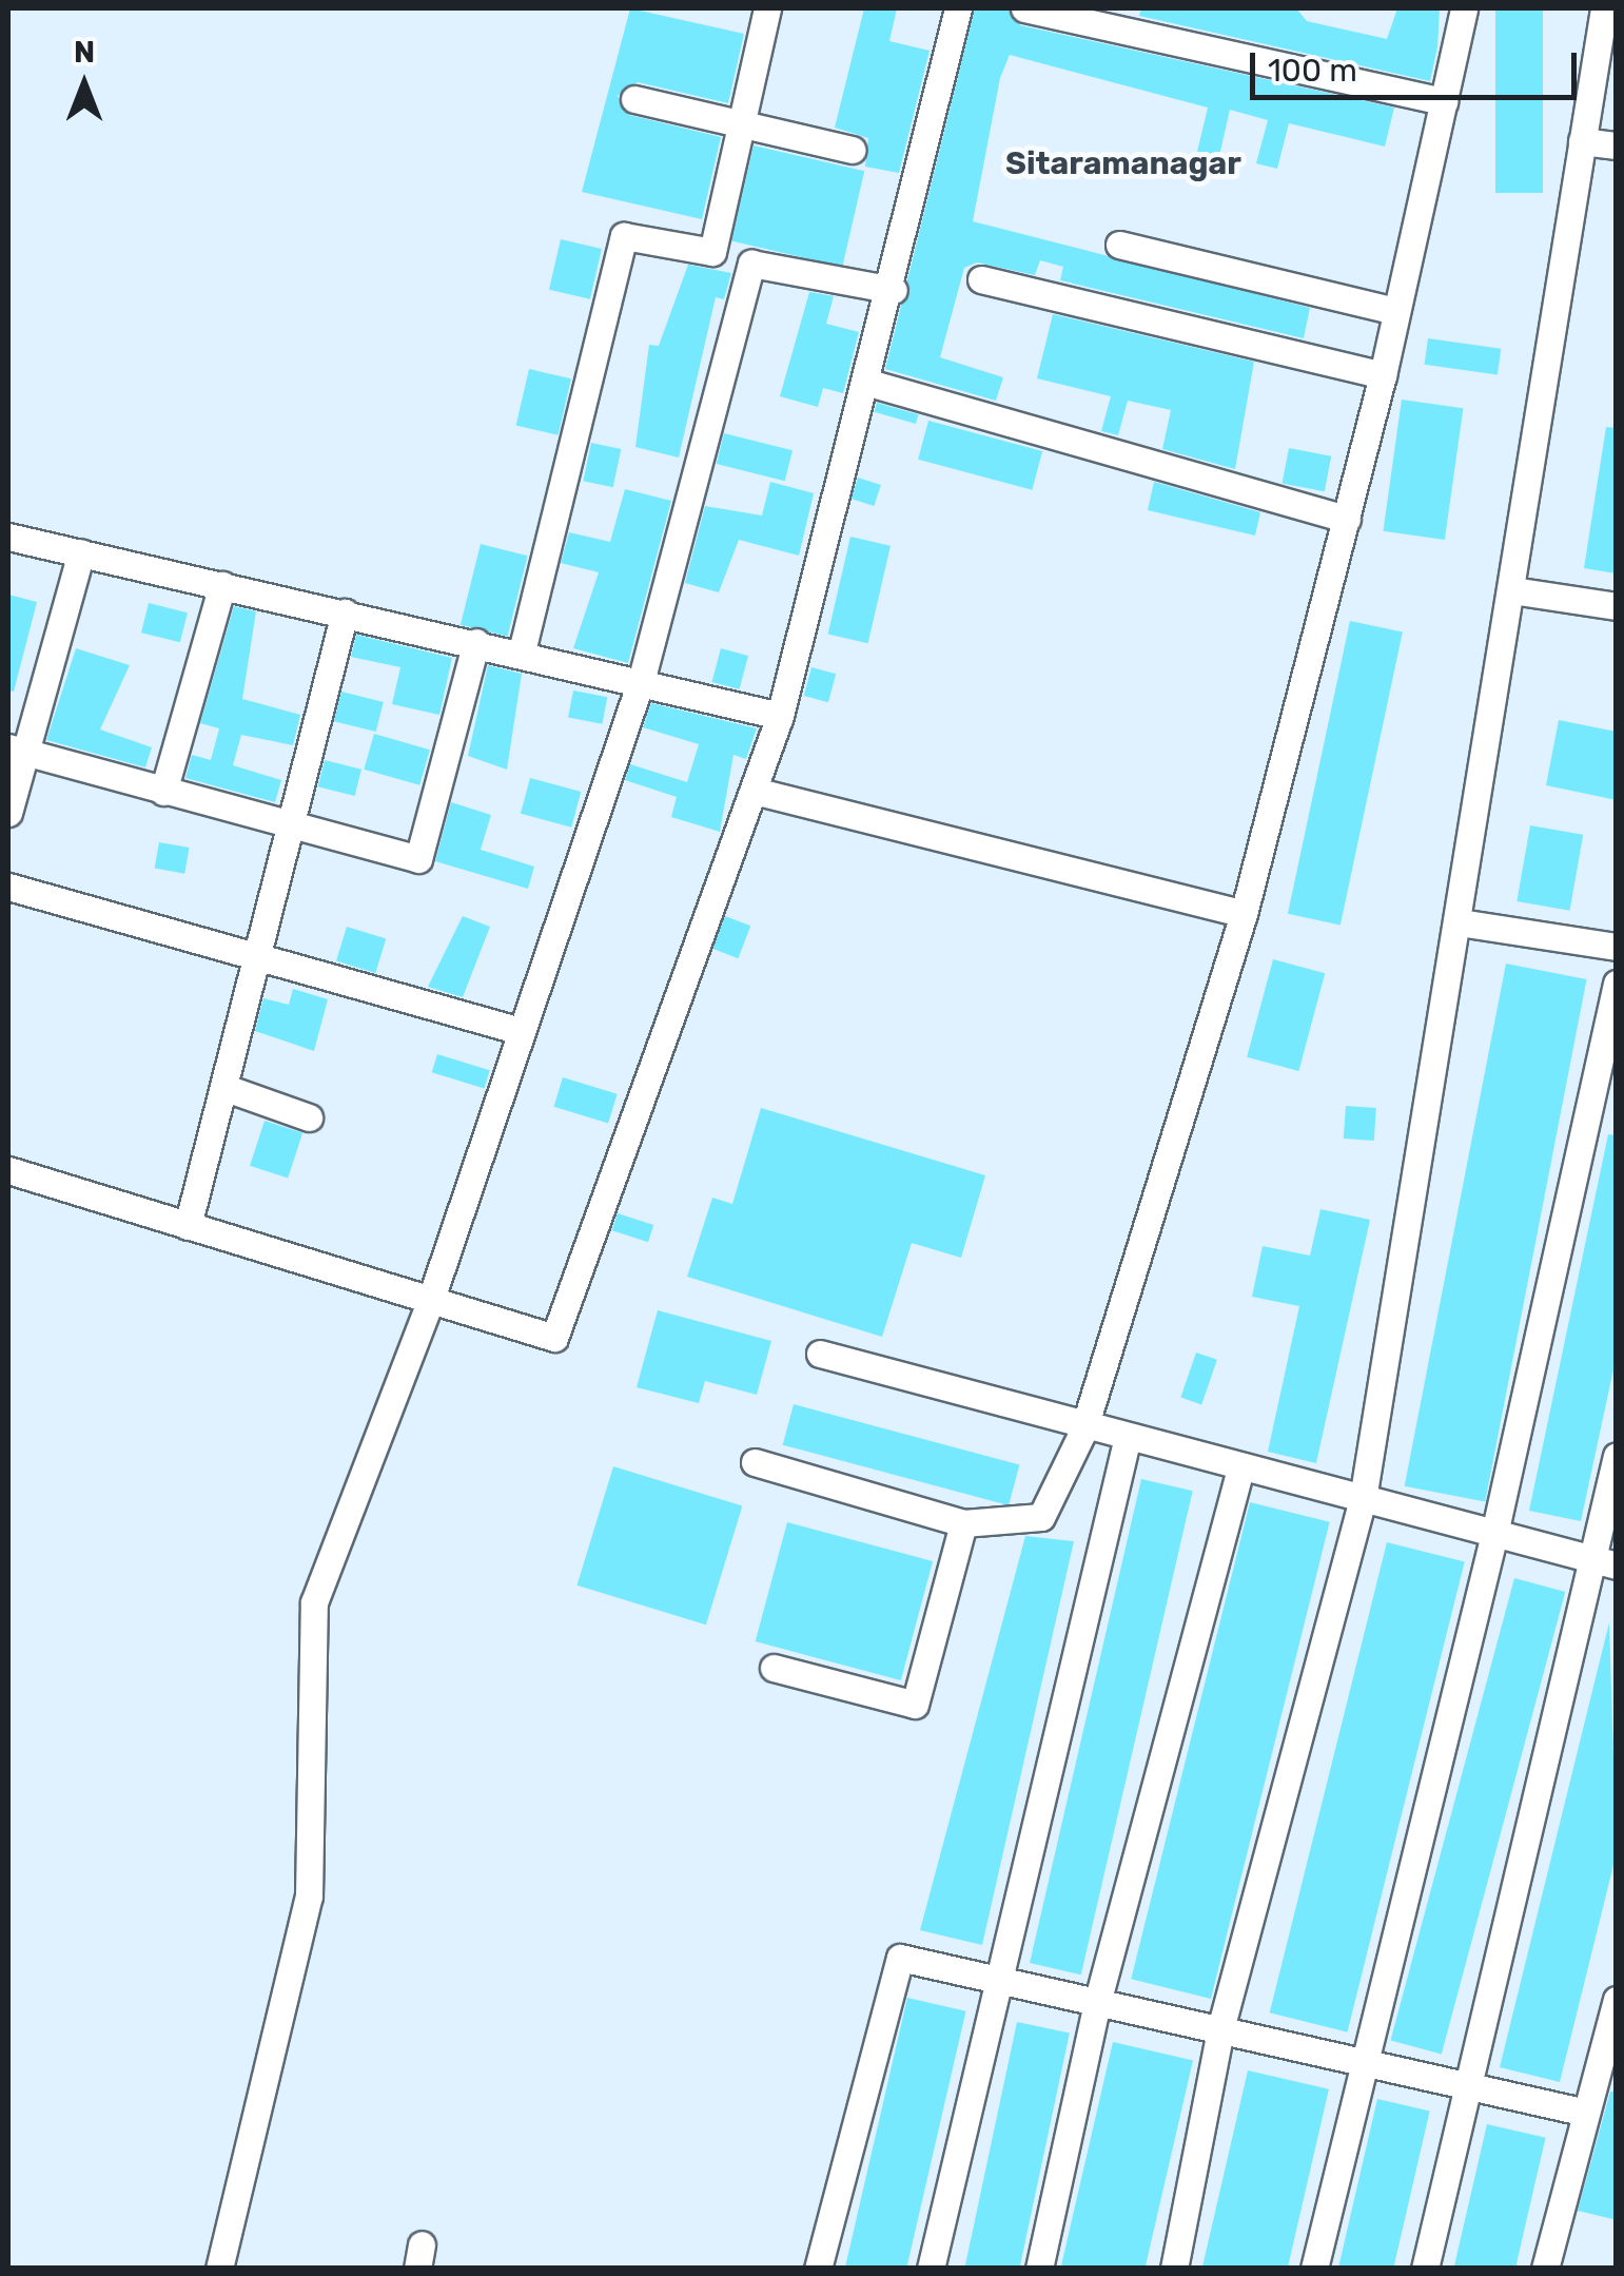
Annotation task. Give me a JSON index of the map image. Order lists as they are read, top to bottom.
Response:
{
  "districts": ["Sitaramanagar"],
  "scale_bar": "100 m",
  "north": "top"
}
